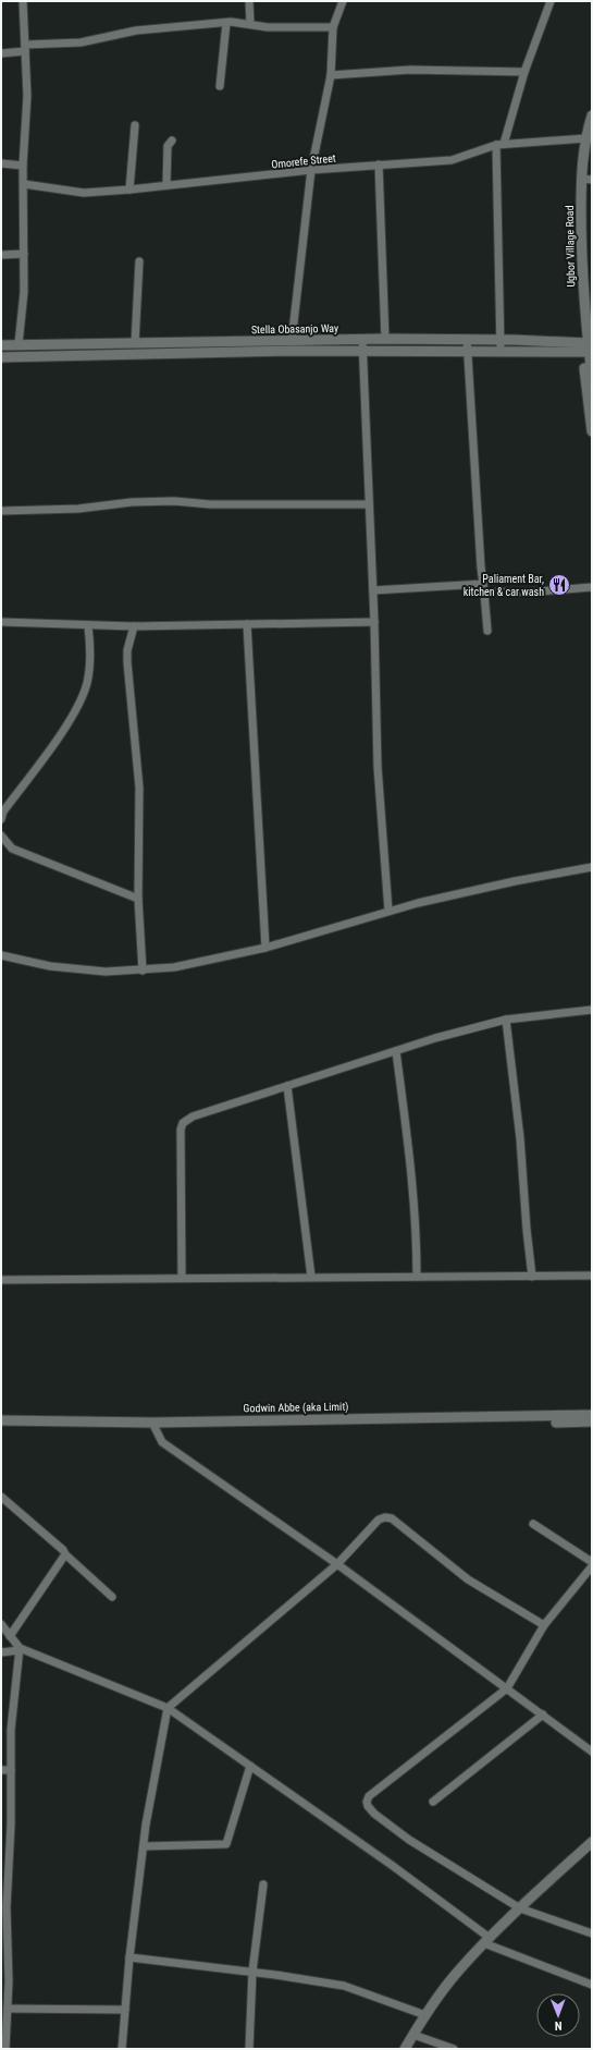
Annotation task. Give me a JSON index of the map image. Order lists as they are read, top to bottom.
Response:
{
  "streets": {
    "street": [
      "Omorefe Street",
      "Ugbor Village Road",
      "Stella Obasanjo Way",
      "Godwin Abbe (aka Limit)"
    ]
  },
  "crossings": [
    ["Omorefe Street", "Ugbor Village Road"],
    ["Ugbor Village Road", "Stella Obasanjo Way"]
  ],
  "places": {
    "restaurant": ["Paliament Bar, kitchen & car wash"]
  },
  "north": "bottom"
}
